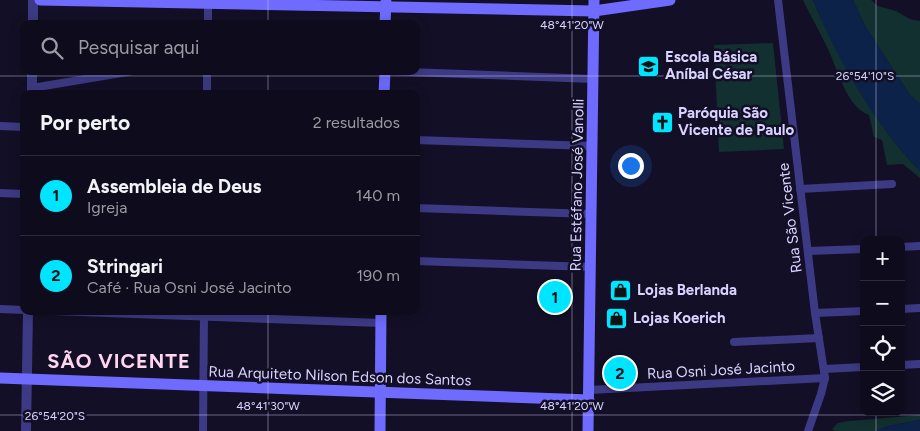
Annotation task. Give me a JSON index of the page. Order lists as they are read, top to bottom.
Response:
{
  "streets": {
    "main road": ["Rua Estéfano José Vanolli", "Rua Arquiteto Nilson Edson dos Santos"],
    "street": ["Rua São Vicente", "Rua Osni José Jacinto"]
  },
  "crossings": [
    ["Rua Estéfano José Vanolli", "Rua Osni José Jacinto"],
    ["Rua Estéfano José Vanolli", "Rua Arquiteto Nilson Edson dos Santos"],
    ["Rua São Vicente", "Rua Osni José Jacinto"],
    ["Rua Osni José Jacinto", "Rua Arquiteto Nilson Edson dos Santos"]
  ],
  "districts": ["SÃO VICENTE"],
  "places": {
    "school or university": ["Escola Básica Aníbal César"],
    "church": ["Paróquia São Vicente de Paulo"],
    "shop": ["Lojas Berlanda", "Lojas Koerich"]
  },
  "page": {
    "search": "Pesquisar aqui",
    "heading": ["Por perto", "2 resultados"],
    "list": [
      {
        "mark": "1",
        "name": "Assembleia de Deus",
        "note": "Igreja",
        "value": "140 m"
      },
      {
        "mark": "2",
        "name": "Stringari",
        "note": "Café · Rua Osni José Jacinto",
        "value": "190 m"
      }
    ],
    "map_buttons": ["+", "−"],
    "pins": ["1", "2"]
  },
  "coordinates": [
    "48°41'20\"W",
    "26°54'10\"S",
    "48°41'30\"W",
    "26°54'20\"S"
  ]
}
